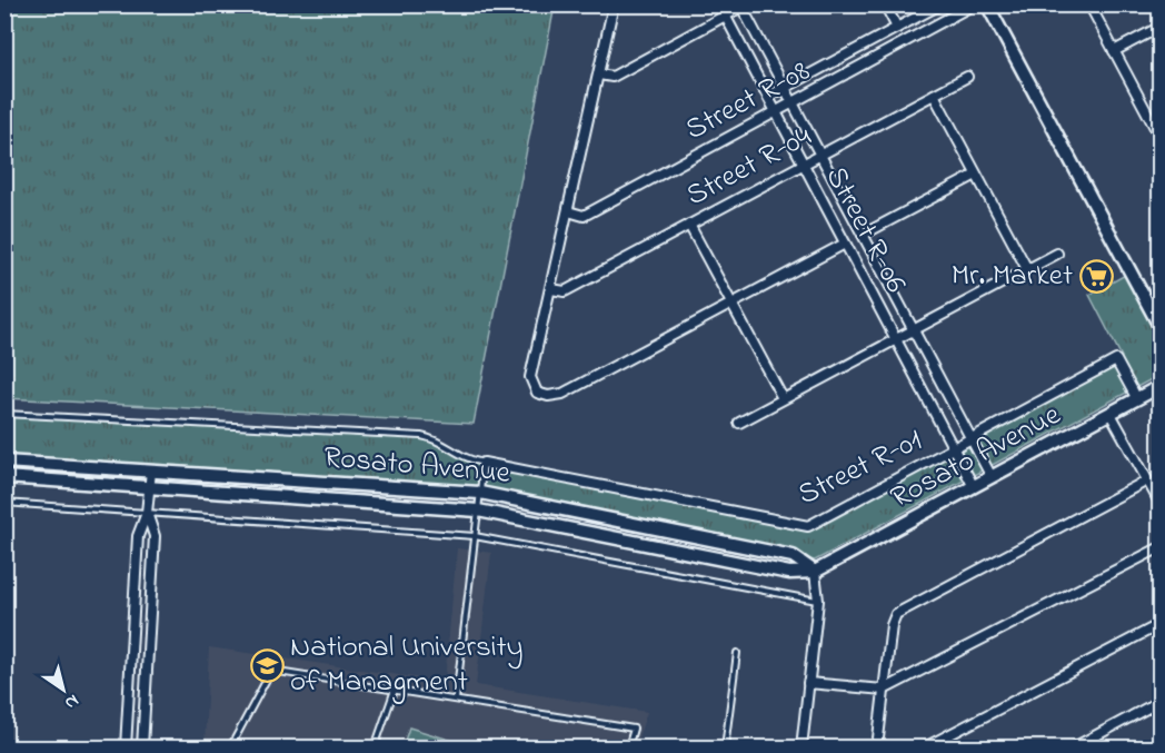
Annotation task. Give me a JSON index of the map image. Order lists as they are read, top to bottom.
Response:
{
  "streets": {
    "street": [
      "Street R-08",
      "Street R-04",
      "Street R-06",
      "Rosato Avenue",
      "Street R-01"
    ]
  },
  "crossings": [
    ["Street R-08", "Street R-06"],
    ["Street R-04", "Street R-06"],
    ["Street R-06", "Rosato Avenue"],
    ["Street R-06", "Street R-01"],
    ["Rosato Avenue", "Street R-01"]
  ],
  "places": {
    "supermarket": ["Mr. Market"],
    "school or university": ["National University of Managment"]
  },
  "north": "bottom right"
}
